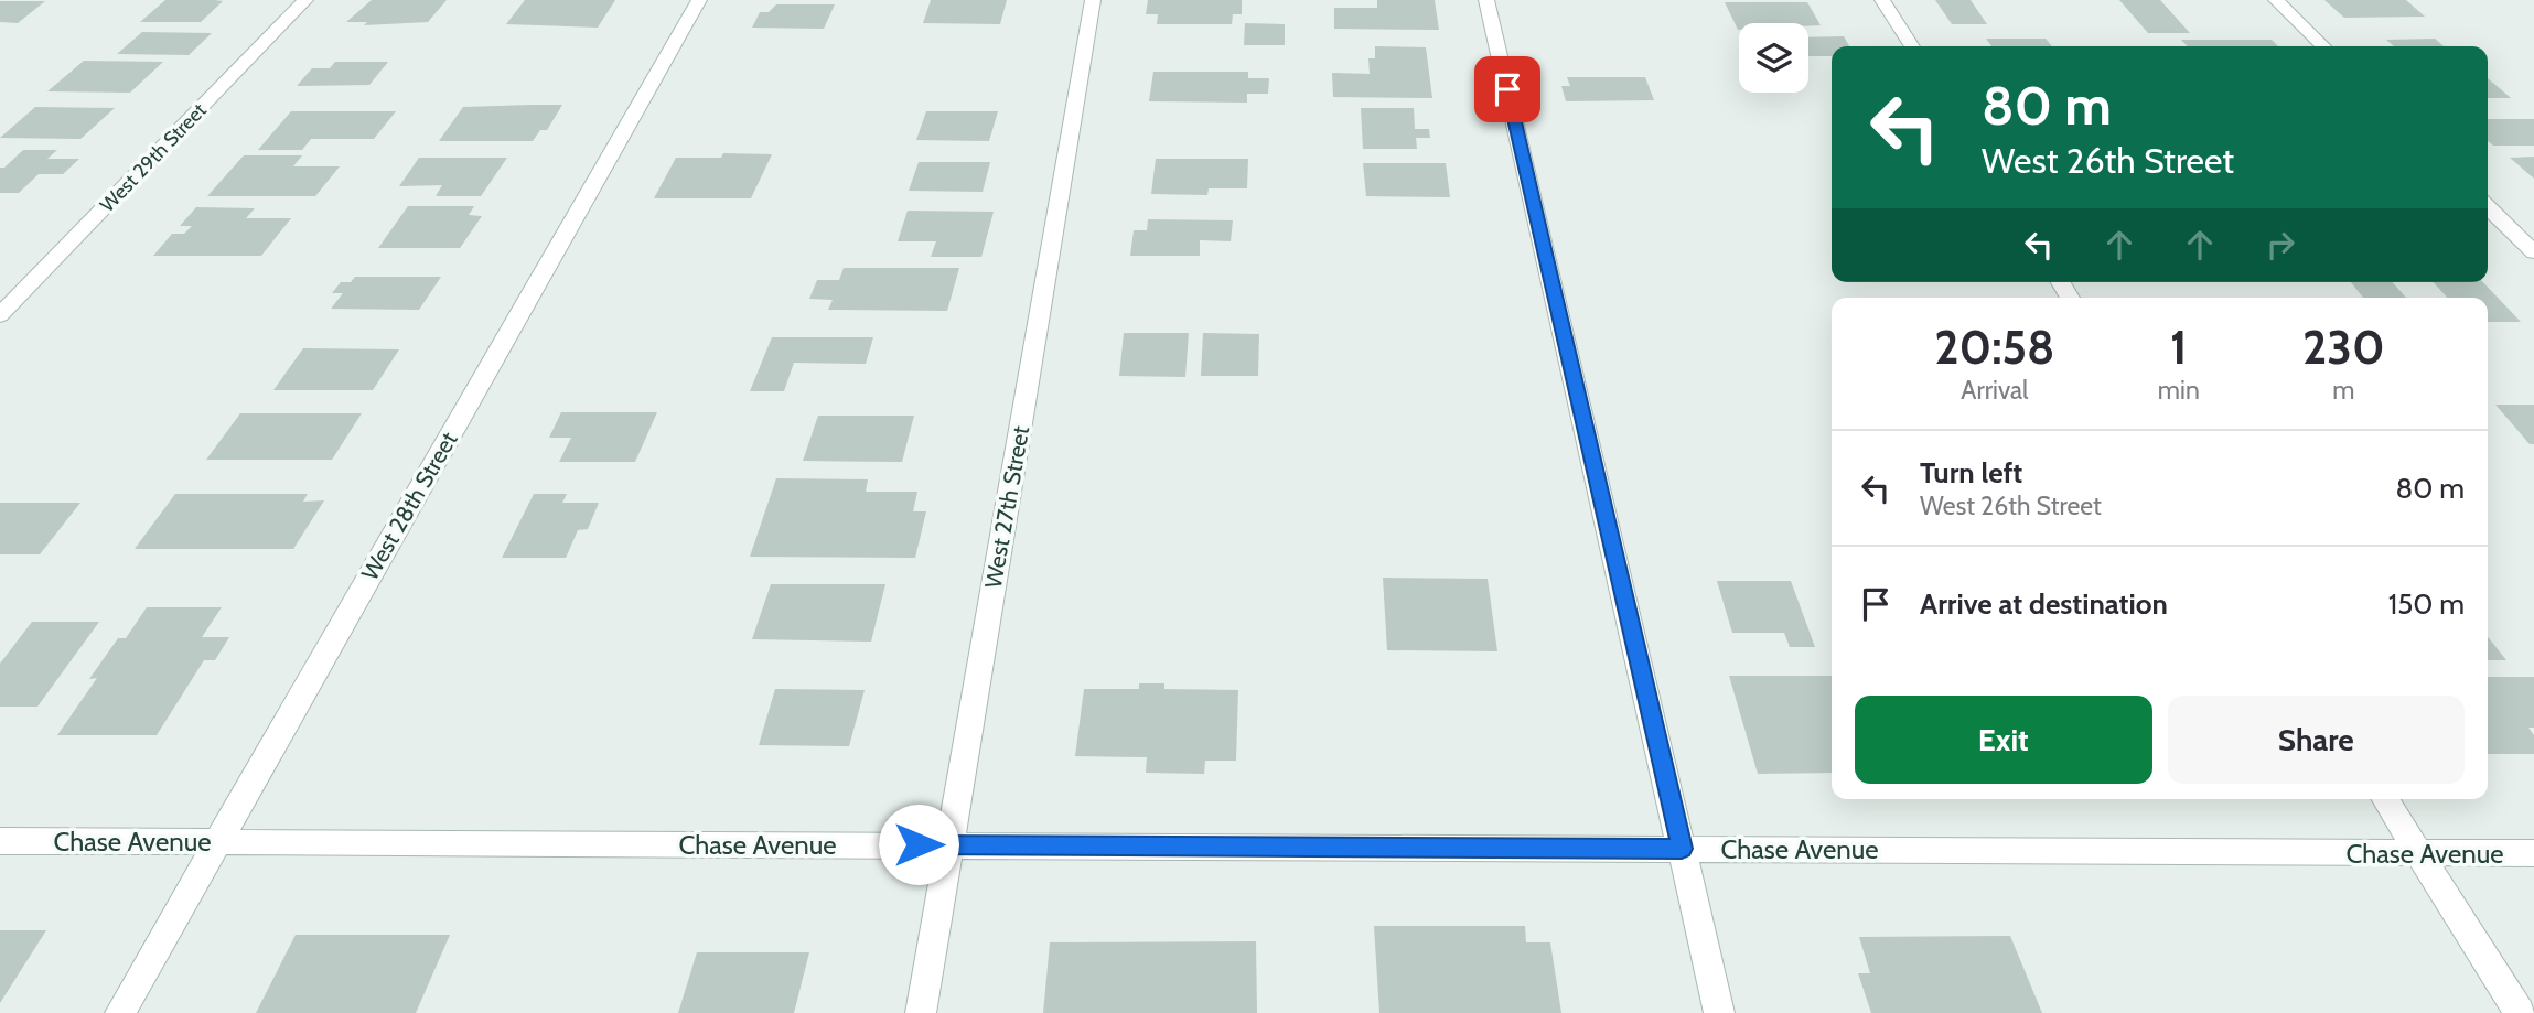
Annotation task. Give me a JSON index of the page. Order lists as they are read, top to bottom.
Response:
{
  "streets": {
    "street": [
      "West 29th Street",
      "West 28th Street",
      "West 27th Street",
      "Chase Avenue"
    ]
  },
  "crossings": [
    ["West 28th Street", "Chase Avenue"],
    ["West 27th Street", "Chase Avenue"]
  ],
  "page": {
    "turn": ["80 m", "West 26th Street"],
    "eta": [
      "20:58",
      "Arrival",
      "1",
      "min",
      "230",
      "m"
    ],
    "list": [
      {
        "name": "Turn left",
        "note": "West 26th Street",
        "value": "80 m"
      },
      {
        "name": "Arrive at destination",
        "value": "150 m"
      }
    ],
    "buttons": ["Exit", "Share"]
  }
}
